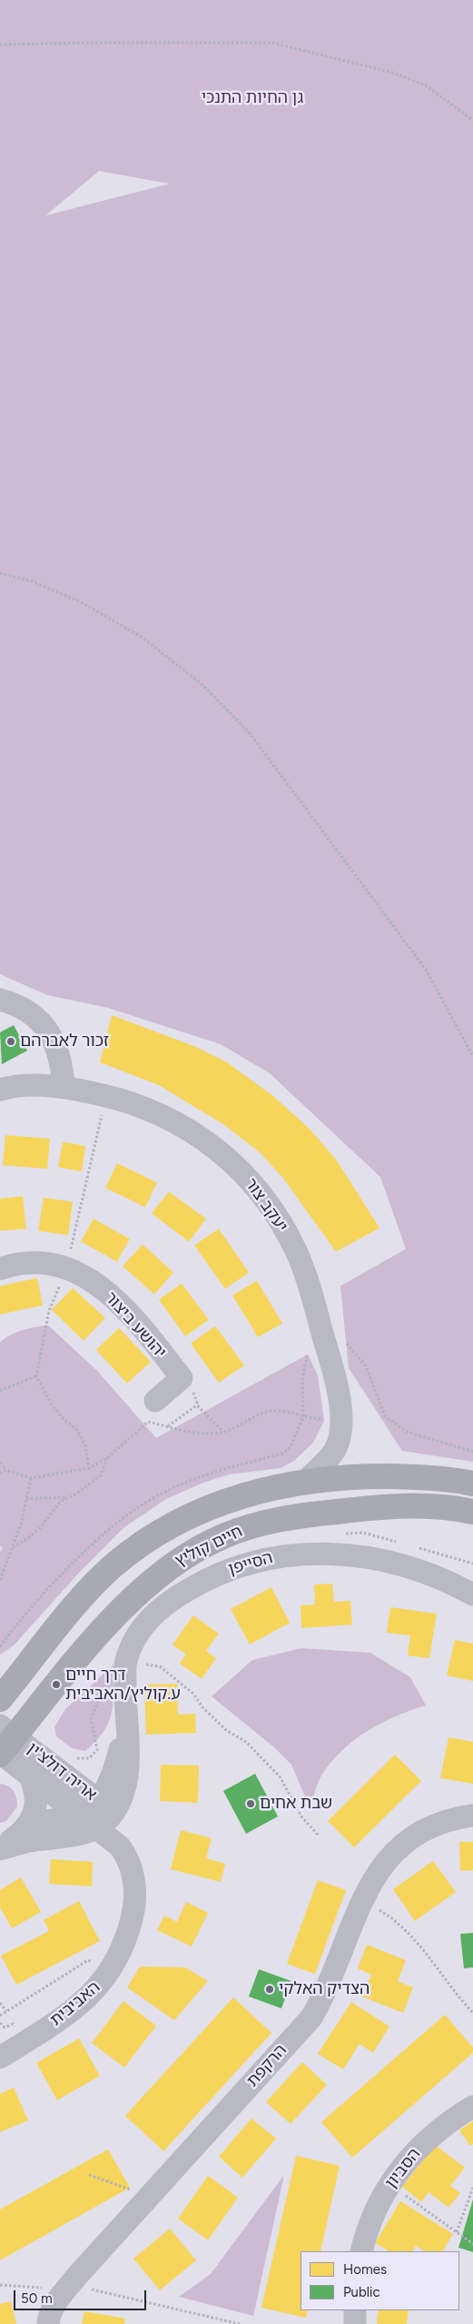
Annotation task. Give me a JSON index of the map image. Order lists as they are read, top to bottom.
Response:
{
  "streets": {
    "main road": ["חיים קוליץ"],
    "street": [
      "יעקב צור",
      "יהושע ביצור",
      "הסייפן",
      "אריה דולצ'ין",
      "האביבית",
      "הרקפת",
      "הסביון"
    ]
  },
  "crossings": [
    ["יעקב צור", "חיים קוליץ"],
    ["חיים קוליץ", "אריה דולצ'ין"],
    ["הסייפן", "אריה דולצ'ין"],
    ["הסייפן", "האביבית"],
    ["אריה דולצ'ין", "האביבית"]
  ],
  "parks": ["גן החיות התנכי"],
  "places": [
    "זכור לאברהם",
    "דרך חיים ע.קוליץ/האביבית",
    "שבת אחים",
    "הצדיק האלקי"
  ],
  "legend": ["Homes", "Public"],
  "scale_bar": "50 m"
}
